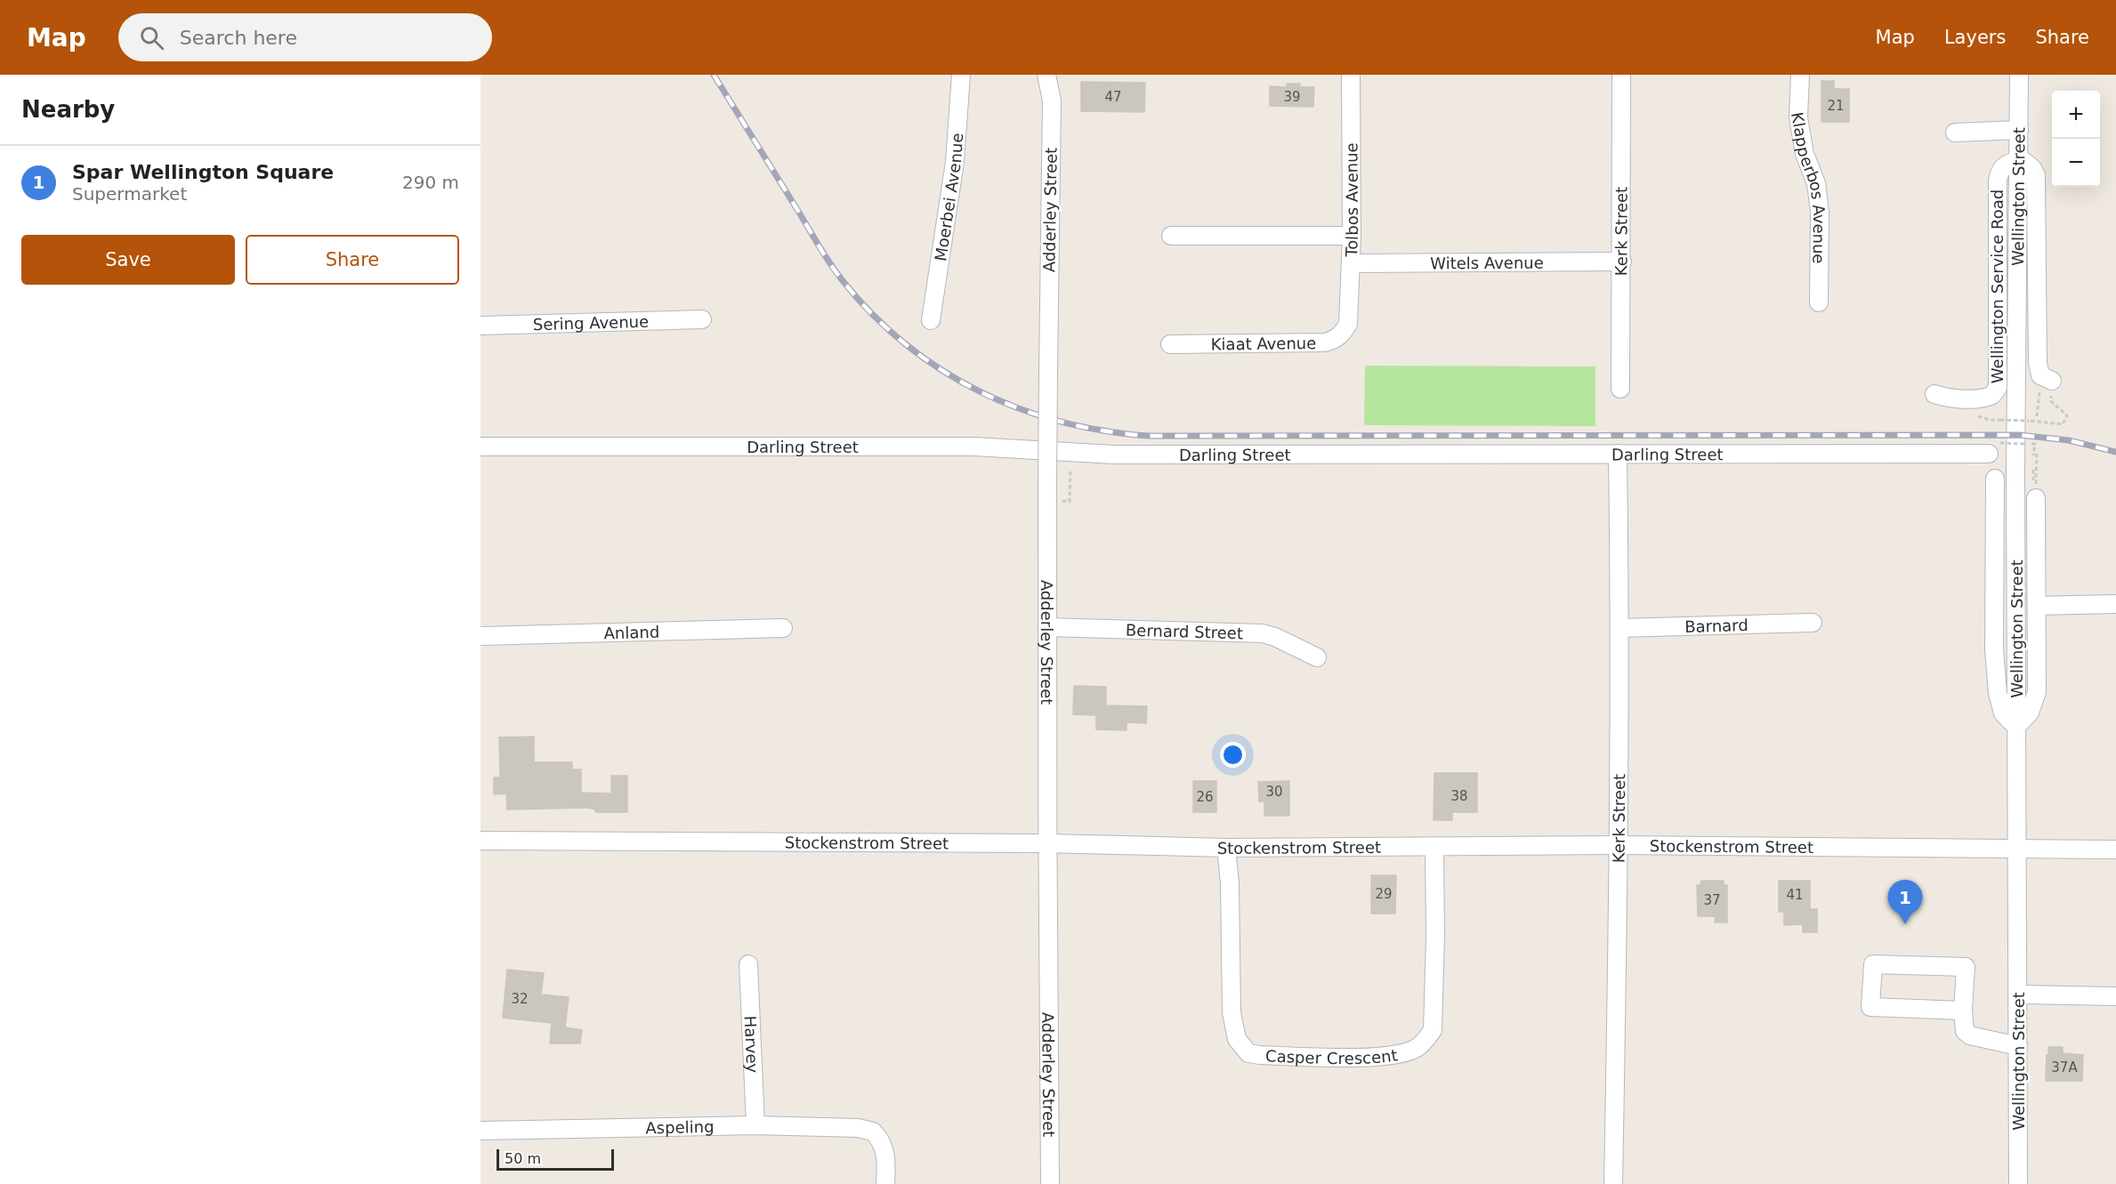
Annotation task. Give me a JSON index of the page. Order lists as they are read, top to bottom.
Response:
{
  "streets": {
    "street": [
      "Klapperbos Avenue",
      "Moerbei Avenue",
      "Wellington Street",
      "Tolbos Avenue",
      "Adderley Street",
      "Kerk Street",
      "Witels Avenue",
      "Wellington Service Road",
      "Sering Avenue",
      "Kiaat Avenue",
      "Darling Street",
      "Barnard",
      "Bernard Street",
      "Anland",
      "Stockenstrom Street",
      "Harvey",
      "Casper Crescent",
      "Aspeling"
    ]
  },
  "crossings": [
    ["Wellington Street", "Wellington Service Road"],
    ["Wellington Street", "Stockenstrom Street"],
    ["Tolbos Avenue", "Witels Avenue"],
    ["Tolbos Avenue", "Kiaat Avenue"],
    ["Adderley Street", "Bernard Street"],
    ["Adderley Street", "Stockenstrom Street"],
    ["Kerk Street", "Witels Avenue"],
    ["Kerk Street", "Darling Street"],
    ["Kerk Street", "Barnard"],
    ["Kerk Street", "Stockenstrom Street"],
    ["Stockenstrom Street", "Casper Crescent"],
    ["Harvey", "Aspeling"]
  ],
  "house_numbers": [
    "47",
    "39",
    "21",
    "30",
    "38",
    "26",
    "29",
    "41",
    "37",
    "32",
    "37A"
  ],
  "scale_bar": "50 m",
  "page": {
    "header": "Map",
    "search": "Search here",
    "nav": ["Map", "Layers", "Share"],
    "heading": "Nearby",
    "map_buttons": ["+", "−"],
    "list": [
      {
        "mark": "1",
        "name": "Spar Wellington Square",
        "note": "Supermarket",
        "value": "290 m"
      }
    ],
    "buttons": ["Save", "Share"],
    "pins": "1",
    "scale": "50 m"
  }
}
